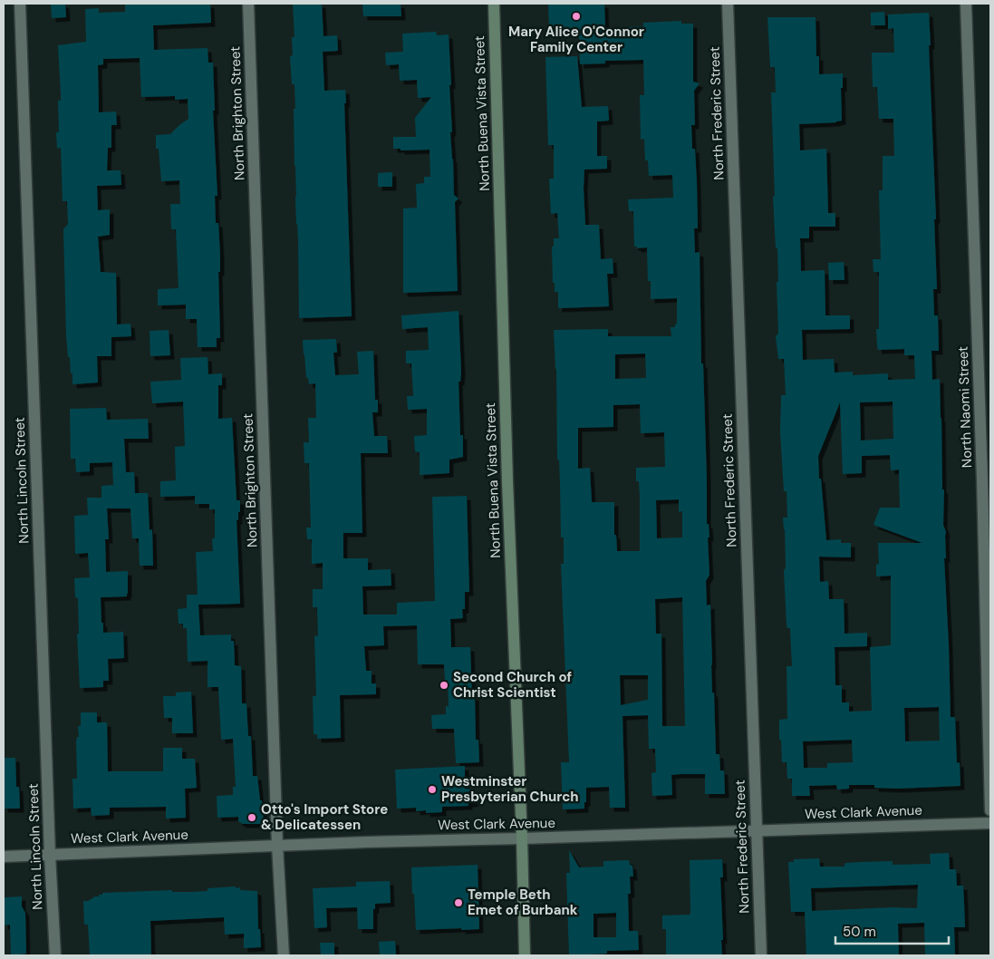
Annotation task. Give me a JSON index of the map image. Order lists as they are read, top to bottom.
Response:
{
  "streets": {
    "main road": ["North Buena Vista Street"],
    "street": [
      "North Brighton Street",
      "North Frederic Street",
      "North Naomi Street",
      "North Lincoln Street",
      "West Clark Avenue"
    ]
  },
  "crossings": [
    ["North Brighton Street", "West Clark Avenue"],
    ["North Buena Vista Street", "West Clark Avenue"],
    ["North Frederic Street", "West Clark Avenue"],
    ["North Lincoln Street", "West Clark Avenue"]
  ],
  "places": [
    "Mary Alice O'Connor Family Center",
    "Second Church of Christ Scientist",
    "Westminster Presbyterian Church",
    "Otto's Import Store & Delicatessen",
    "Temple Beth Emet of Burbank"
  ],
  "scale_bar": "50 m"
}
